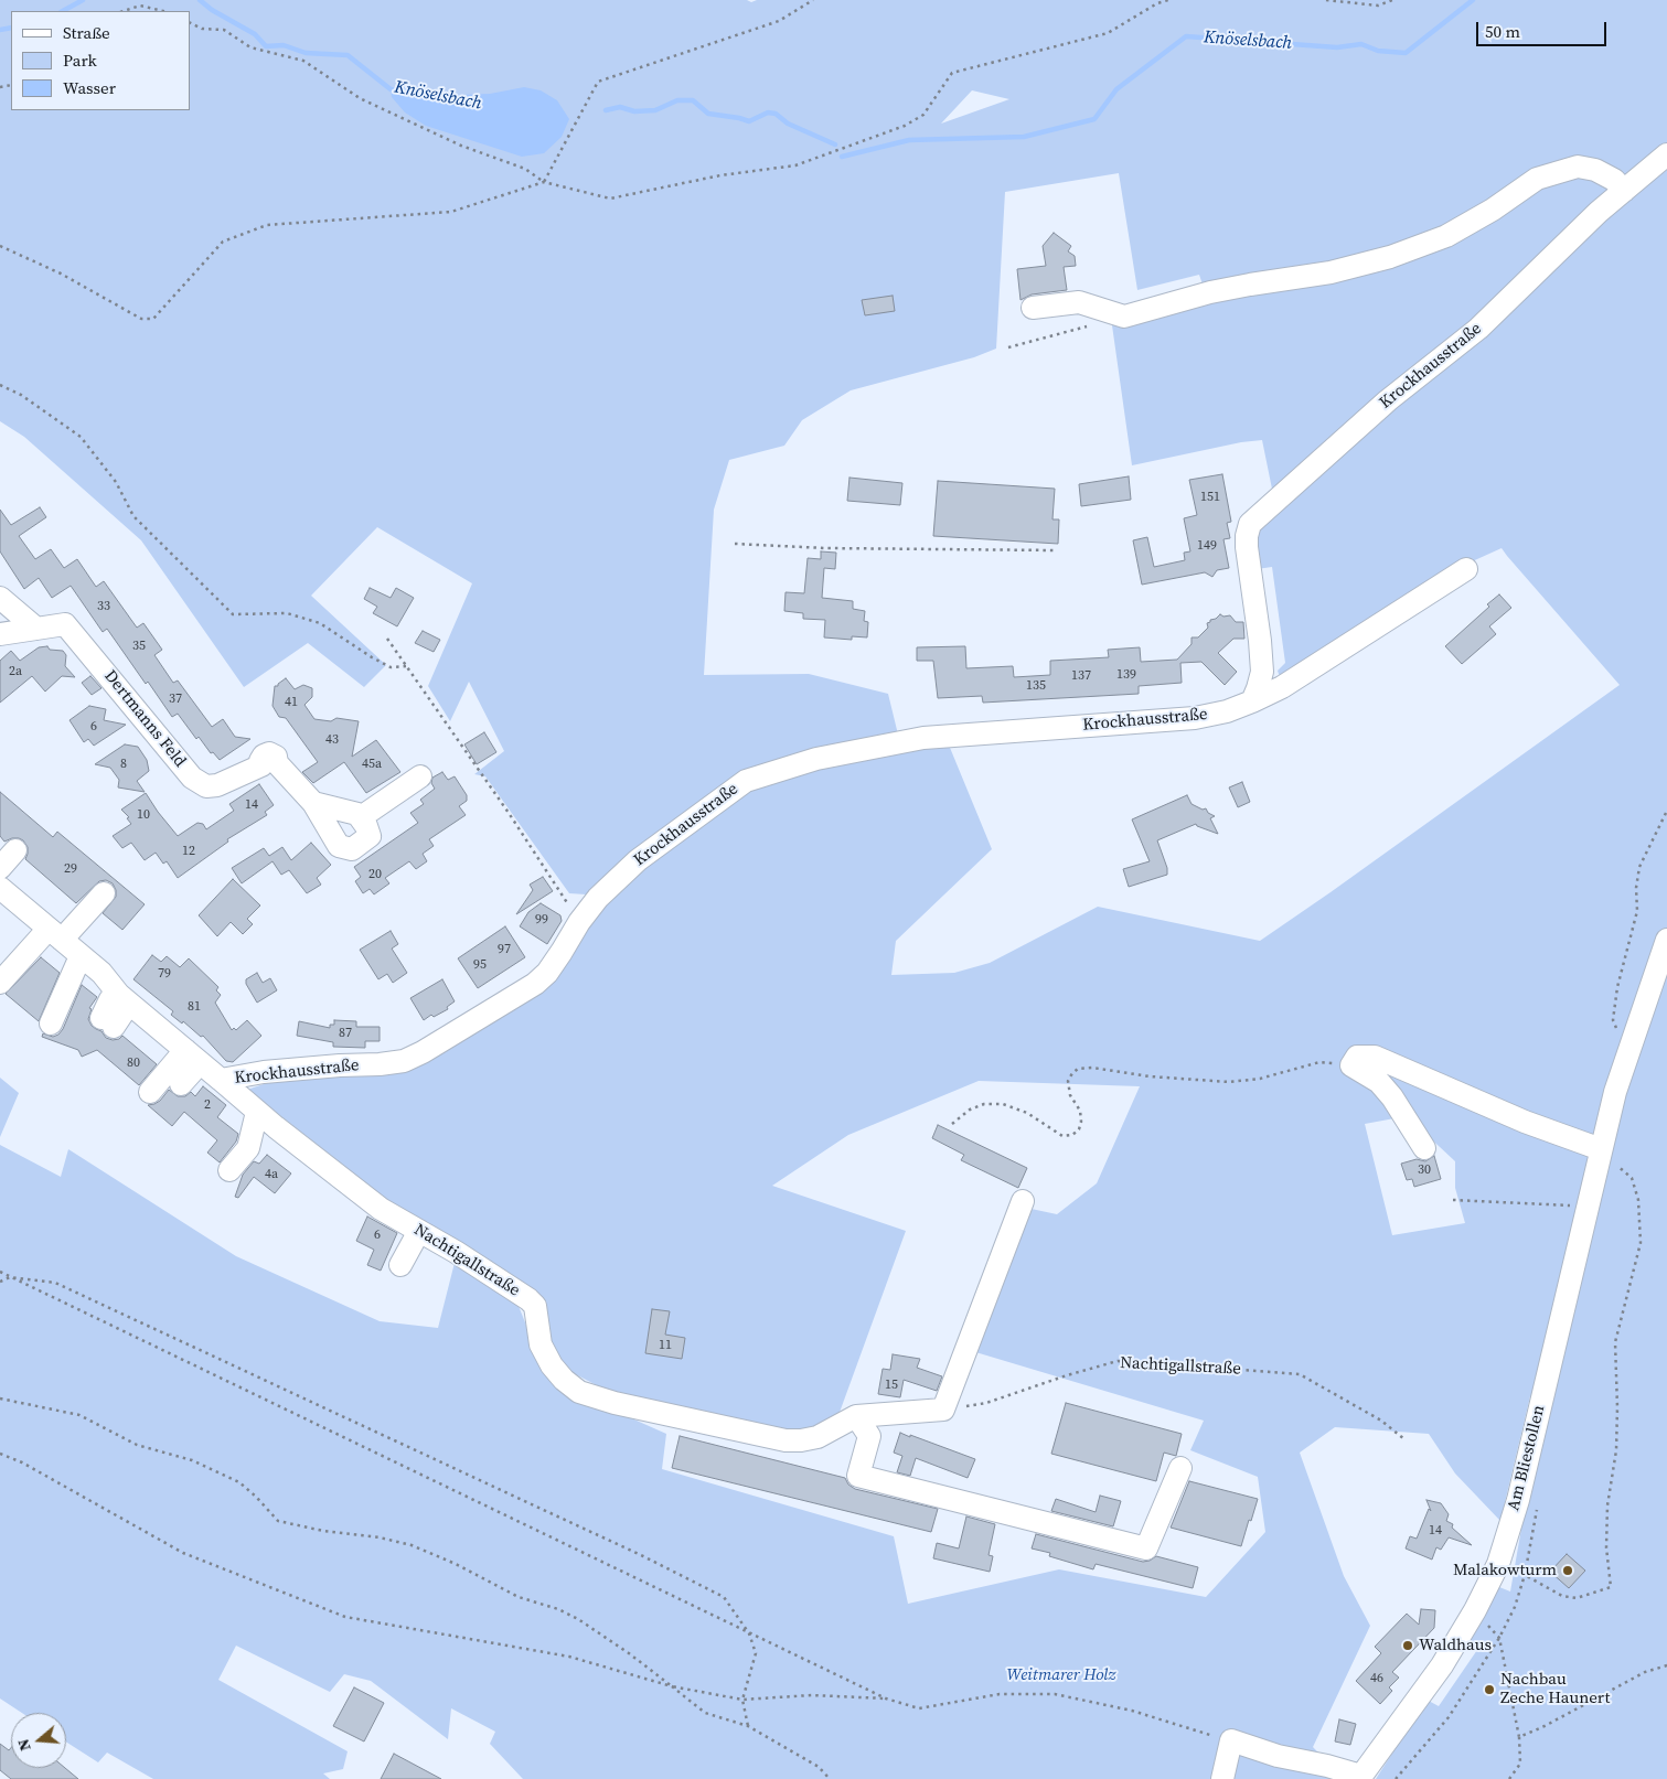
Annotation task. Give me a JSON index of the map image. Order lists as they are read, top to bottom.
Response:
{
  "streets": {
    "street": [
      "Krockhausstraße",
      "Dertmanns Feld",
      "Nachtigallstraße",
      "Am Bliestollen"
    ]
  },
  "crossings": [
    ["Krockhausstraße", "Nachtigallstraße"]
  ],
  "water": ["Knöselsbach"],
  "parks": ["Weitmarer Holz"],
  "places": ["Malakowturm", "Waldhaus", "Nachbau Zeche Haunert"],
  "house_numbers": [
    "151",
    "149",
    "33",
    "35",
    "2a",
    "139",
    "137",
    "135",
    "37",
    "41",
    "6",
    "43",
    "8",
    "45a",
    "14",
    "10",
    "12",
    "29",
    "20",
    "99",
    "97",
    "95",
    "79",
    "81",
    "87",
    "80",
    "2",
    "30",
    "4a",
    "6",
    "11",
    "15",
    "14",
    "46"
  ],
  "legend": ["Straße", "Park", "Wasser"],
  "scale_bar": "50 m",
  "north": "left"
}
